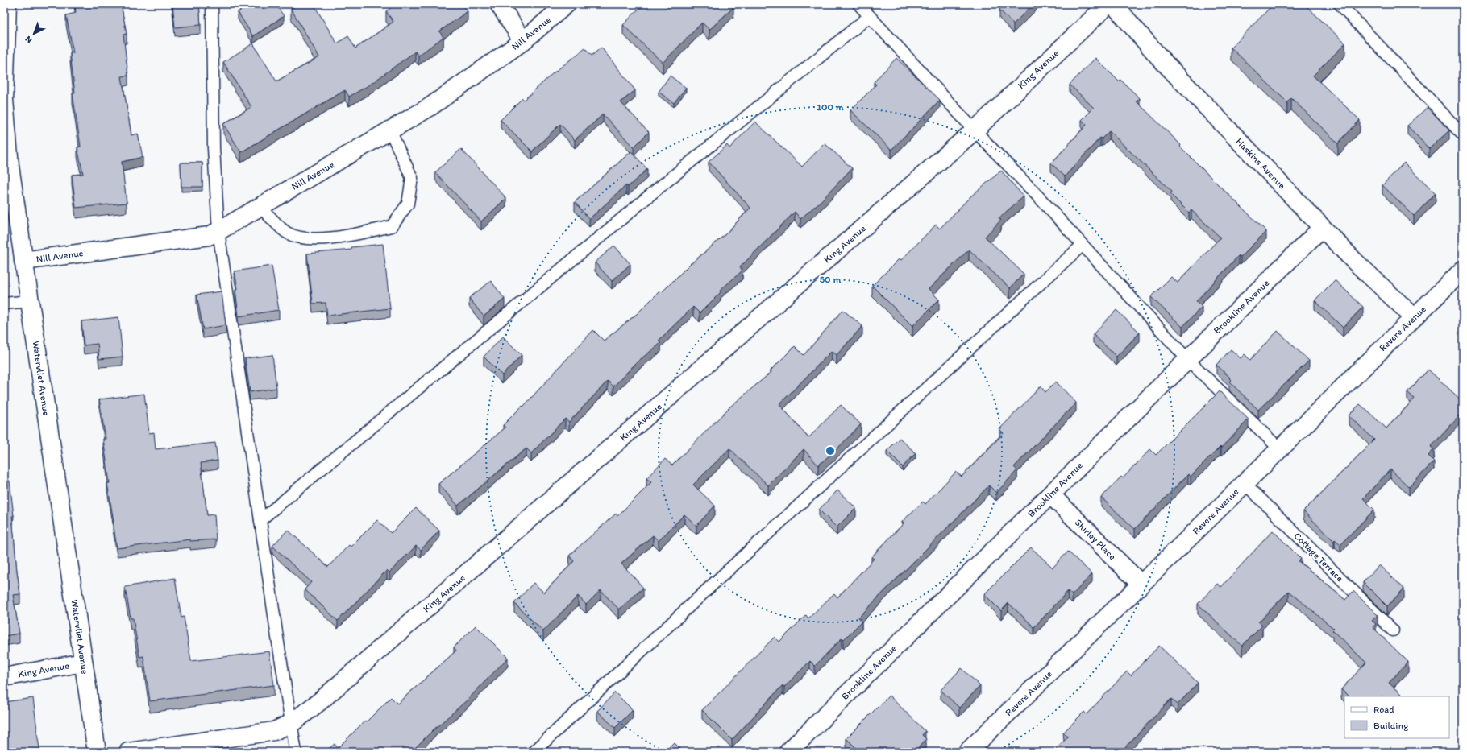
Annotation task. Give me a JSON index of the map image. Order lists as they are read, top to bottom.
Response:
{
  "streets": {
    "street": [
      "Nill Avenue",
      "King Avenue",
      "Haskins Avenue",
      "Brookline Avenue",
      "Revere Avenue",
      "Watervliet Avenue",
      "Shirley Place"
    ],
    "lane": ["Cottage Terrace"]
  },
  "crossings": [
    ["Nill Avenue", "Watervliet Avenue"],
    ["King Avenue", "Watervliet Avenue"],
    ["Haskins Avenue", "Brookline Avenue"],
    ["Haskins Avenue", "Revere Avenue"],
    ["Brookline Avenue", "Shirley Place"],
    ["Revere Avenue", "Shirley Place"],
    ["Revere Avenue", "Cottage Terrace"]
  ],
  "legend": ["Road", "Building"],
  "north": "bottom left",
  "rings": ["100 m", "50 m"]
}
